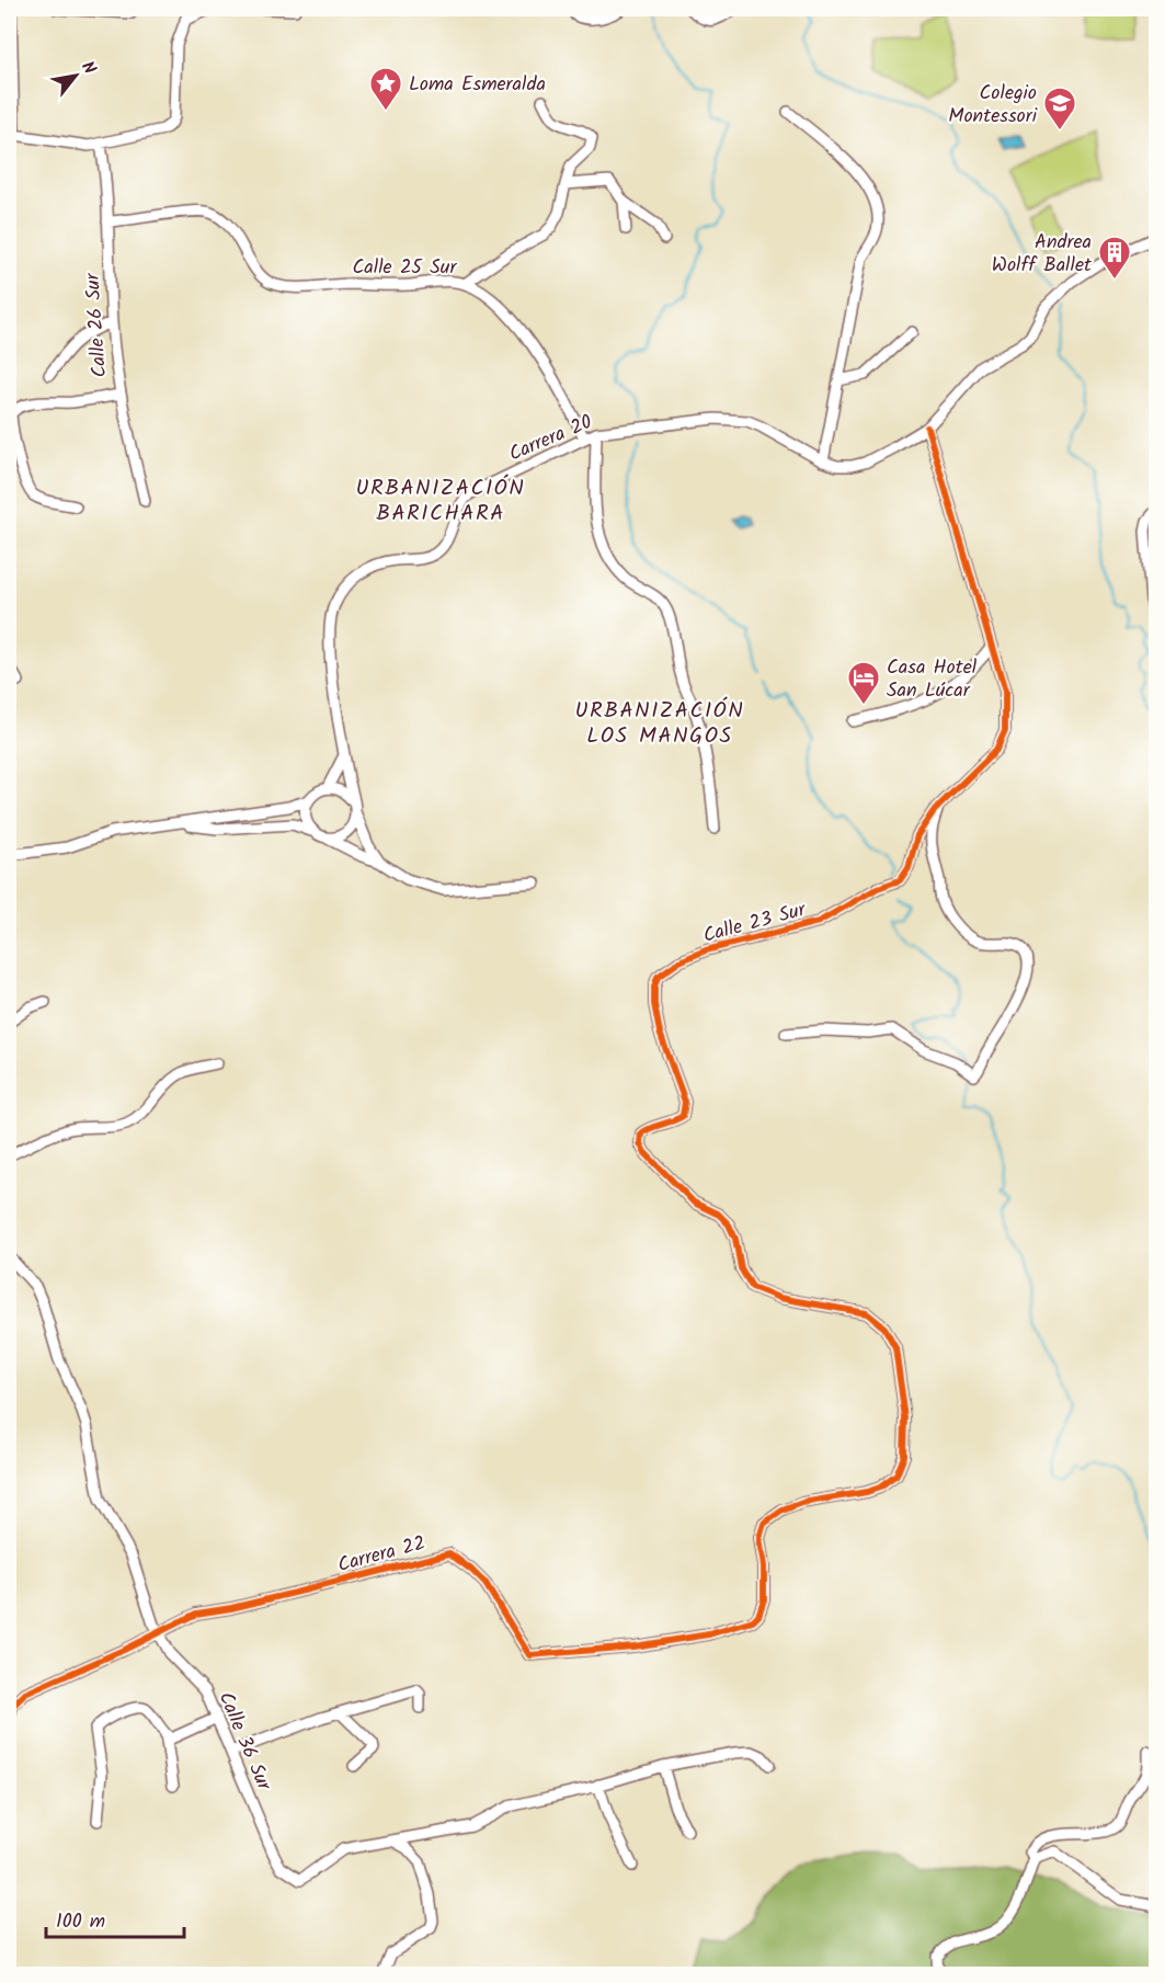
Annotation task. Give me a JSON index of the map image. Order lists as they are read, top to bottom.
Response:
{
  "streets": {
    "street": [
      "Calle 25 Sur",
      "Calle 26 Sur",
      "Carrera 20",
      "Calle 23 Sur",
      "Carrera 22",
      "Calle 36 Sur"
    ]
  },
  "crossings": [
    ["Calle 25 Sur", "Calle 26 Sur"],
    ["Calle 25 Sur", "Carrera 20"],
    ["Carrera 20", "Calle 23 Sur"],
    ["Calle 23 Sur", "Carrera 22"],
    ["Carrera 22", "Calle 36 Sur"]
  ],
  "districts": ["URBANIZACIÓN BARICHARA", "URBANIZACIÓN LOS MANGOS"],
  "places": {
    "place": ["Loma Esmeralda"],
    "school or university": ["Colegio Montessori"],
    "building": ["Andrea Wolff Ballet"],
    "hotel": ["Casa Hotel San Lúcar"]
  },
  "scale_bar": "100 m",
  "north": "top right"
}
